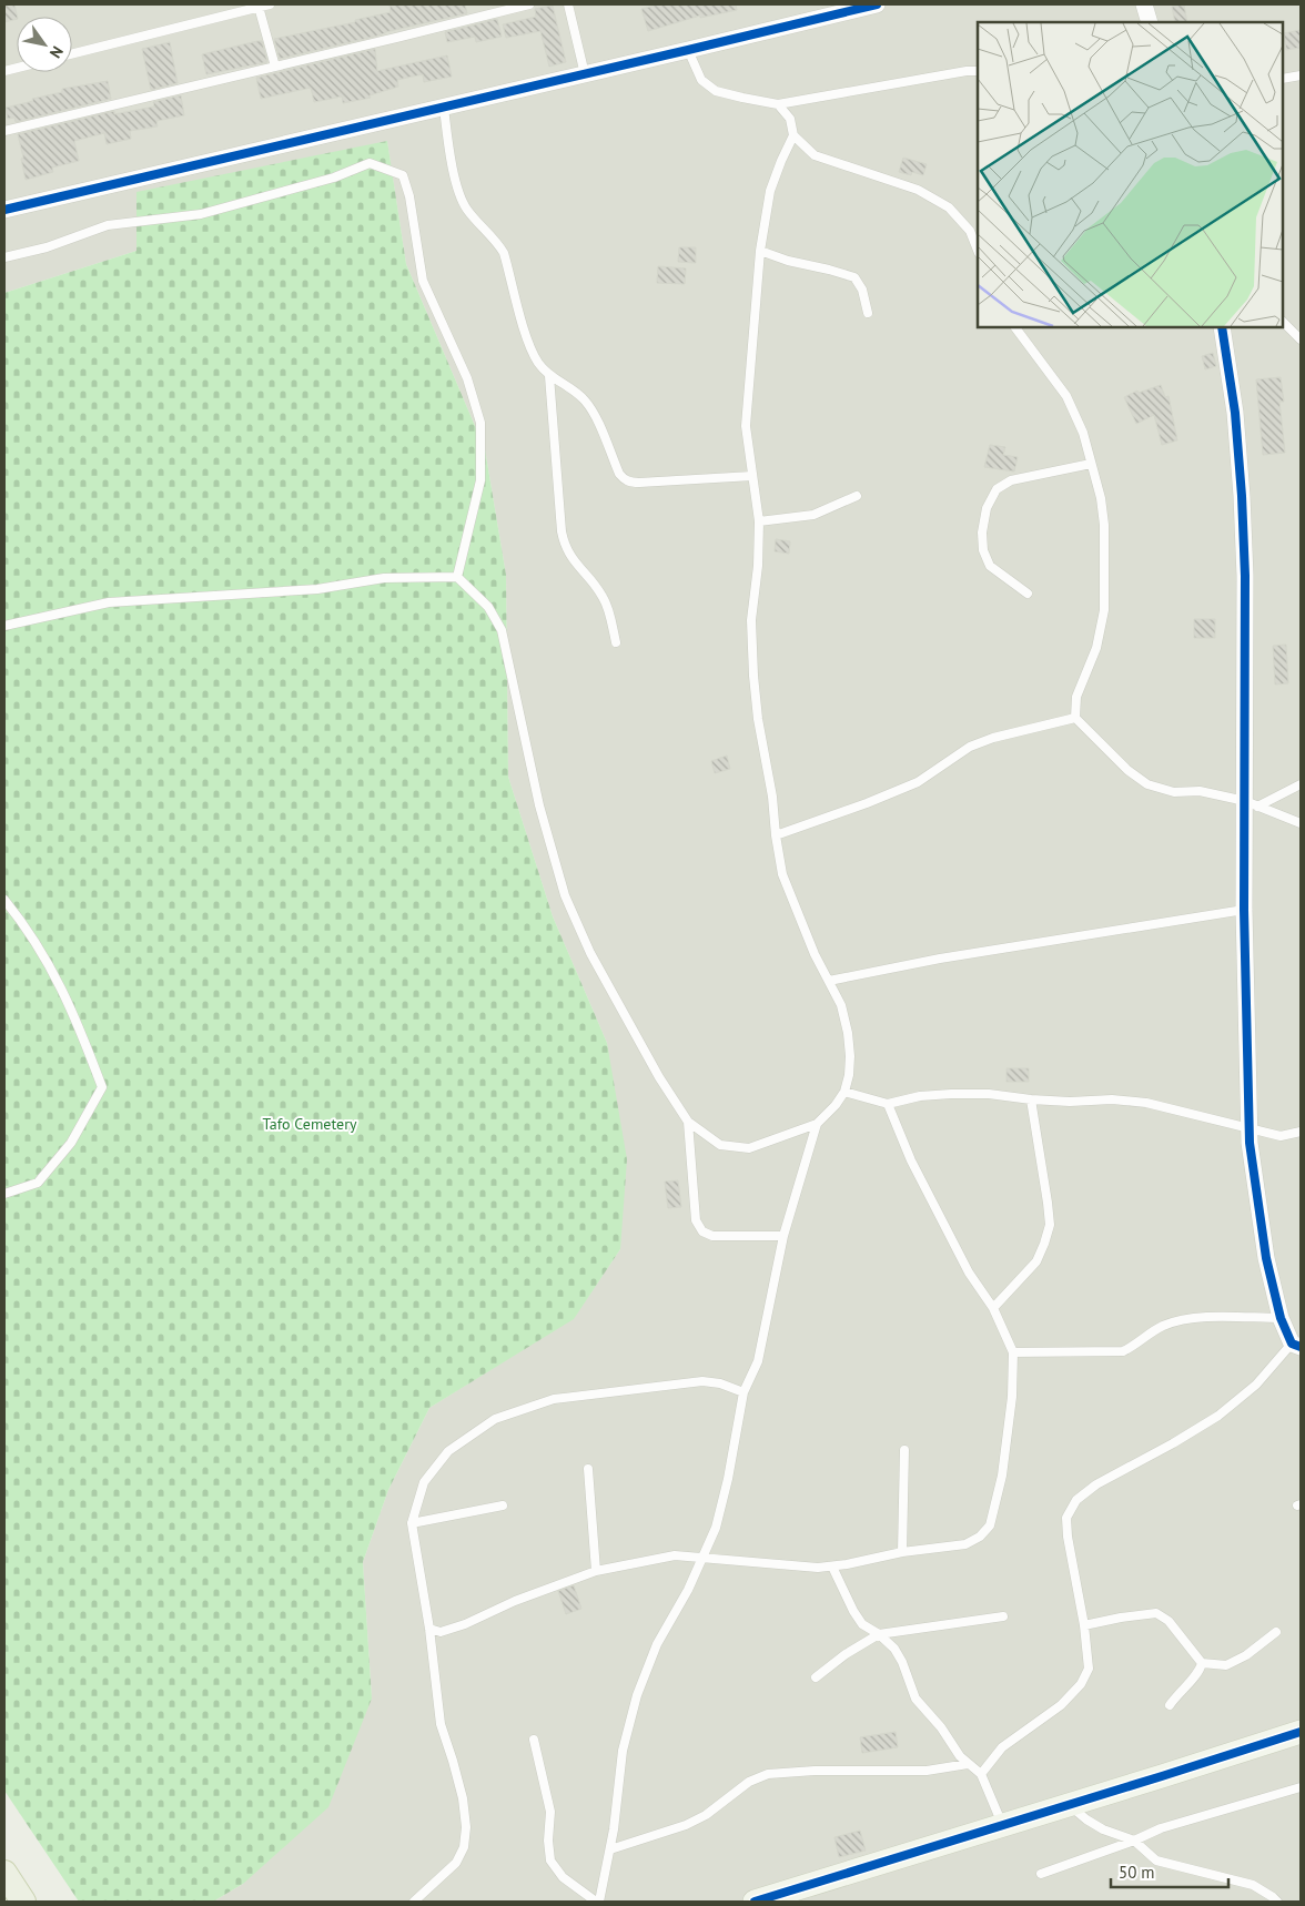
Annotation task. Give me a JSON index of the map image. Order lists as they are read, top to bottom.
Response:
{
  "parks": ["Tafo Cemetery"],
  "scale_bar": "50 m",
  "north": "bottom right"
}
